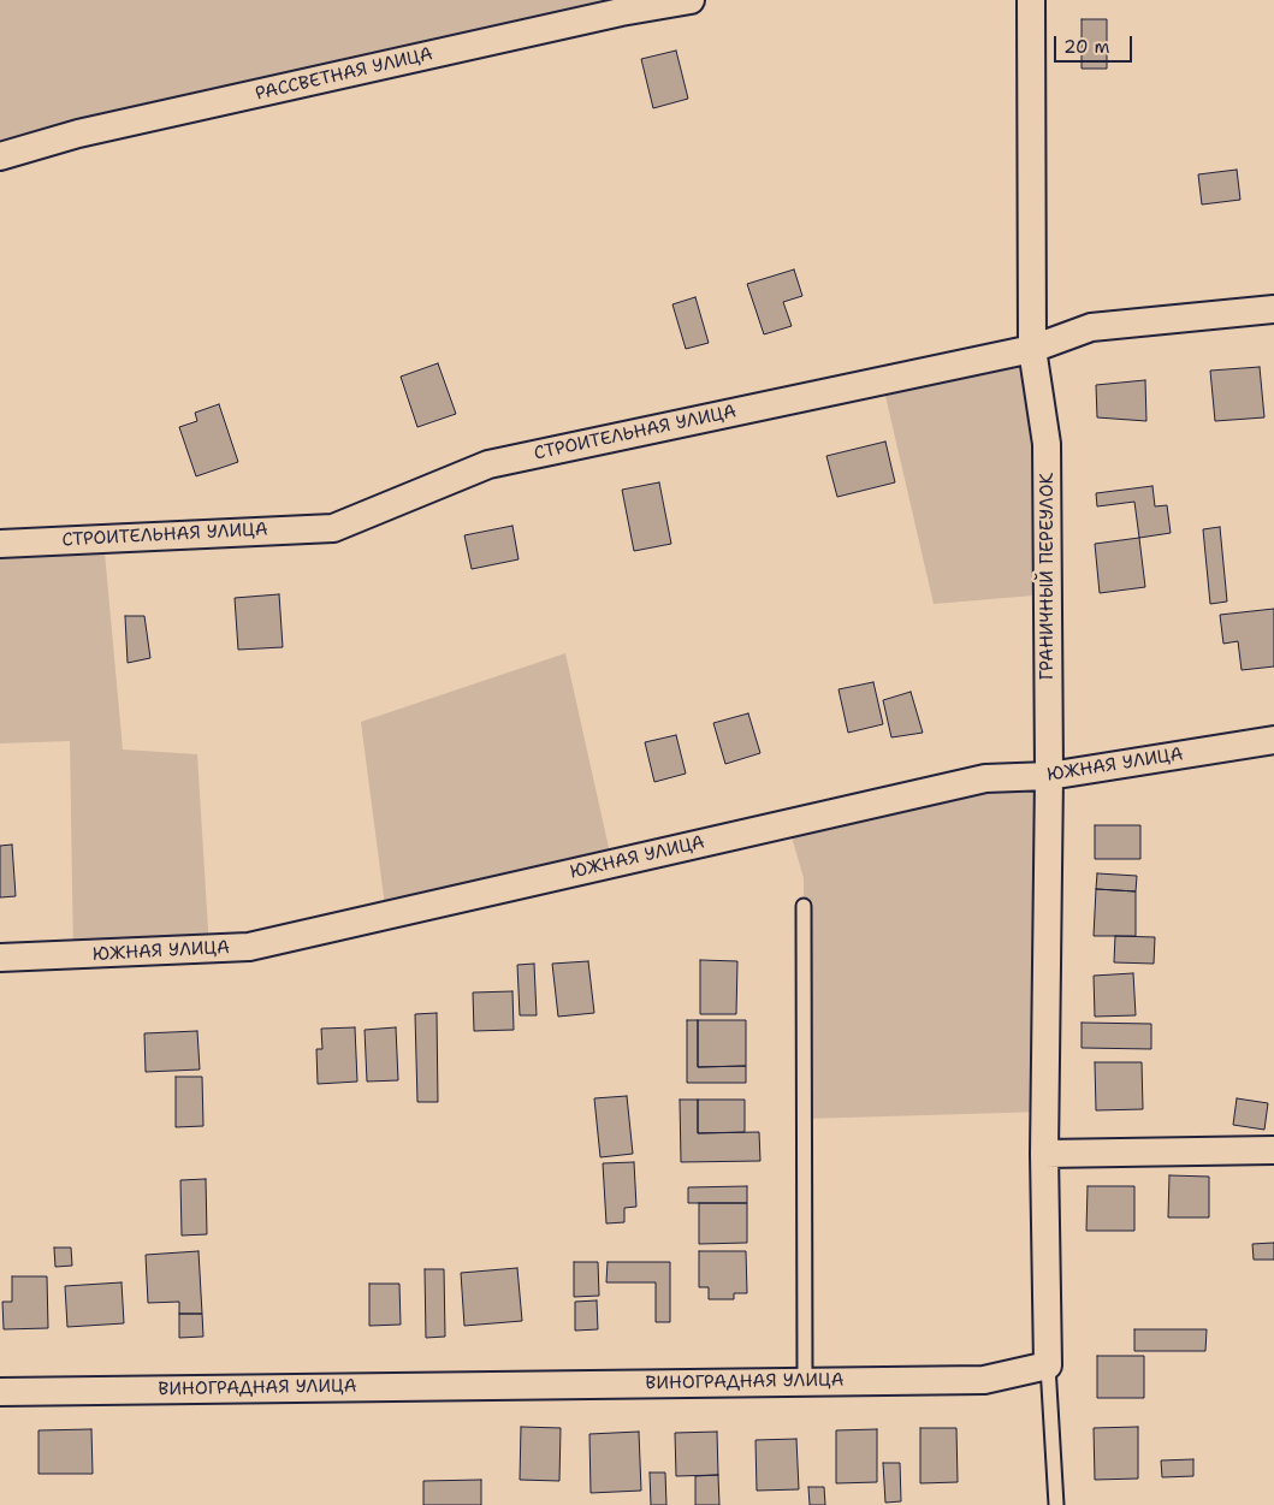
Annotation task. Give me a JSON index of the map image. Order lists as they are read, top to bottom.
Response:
{
  "streets": {
    "street": [
      "РАССВЕТНАЯ УЛИЦА",
      "СТРОИТЕЛЬНАЯ УЛИЦА",
      "ГРАНИЧНЫЙ ПЕРЕУЛОК",
      "ЮЖНАЯ УЛИЦА",
      "ВИНОГРАДНАЯ УЛИЦА"
    ]
  },
  "crossings": [
    ["СТРОИТЕЛЬНАЯ УЛИЦА", "ГРАНИЧНЫЙ ПЕРЕУЛОК"],
    ["ГРАНИЧНЫЙ ПЕРЕУЛОК", "ЮЖНАЯ УЛИЦА"]
  ],
  "scale_bar": "20 m"
}
